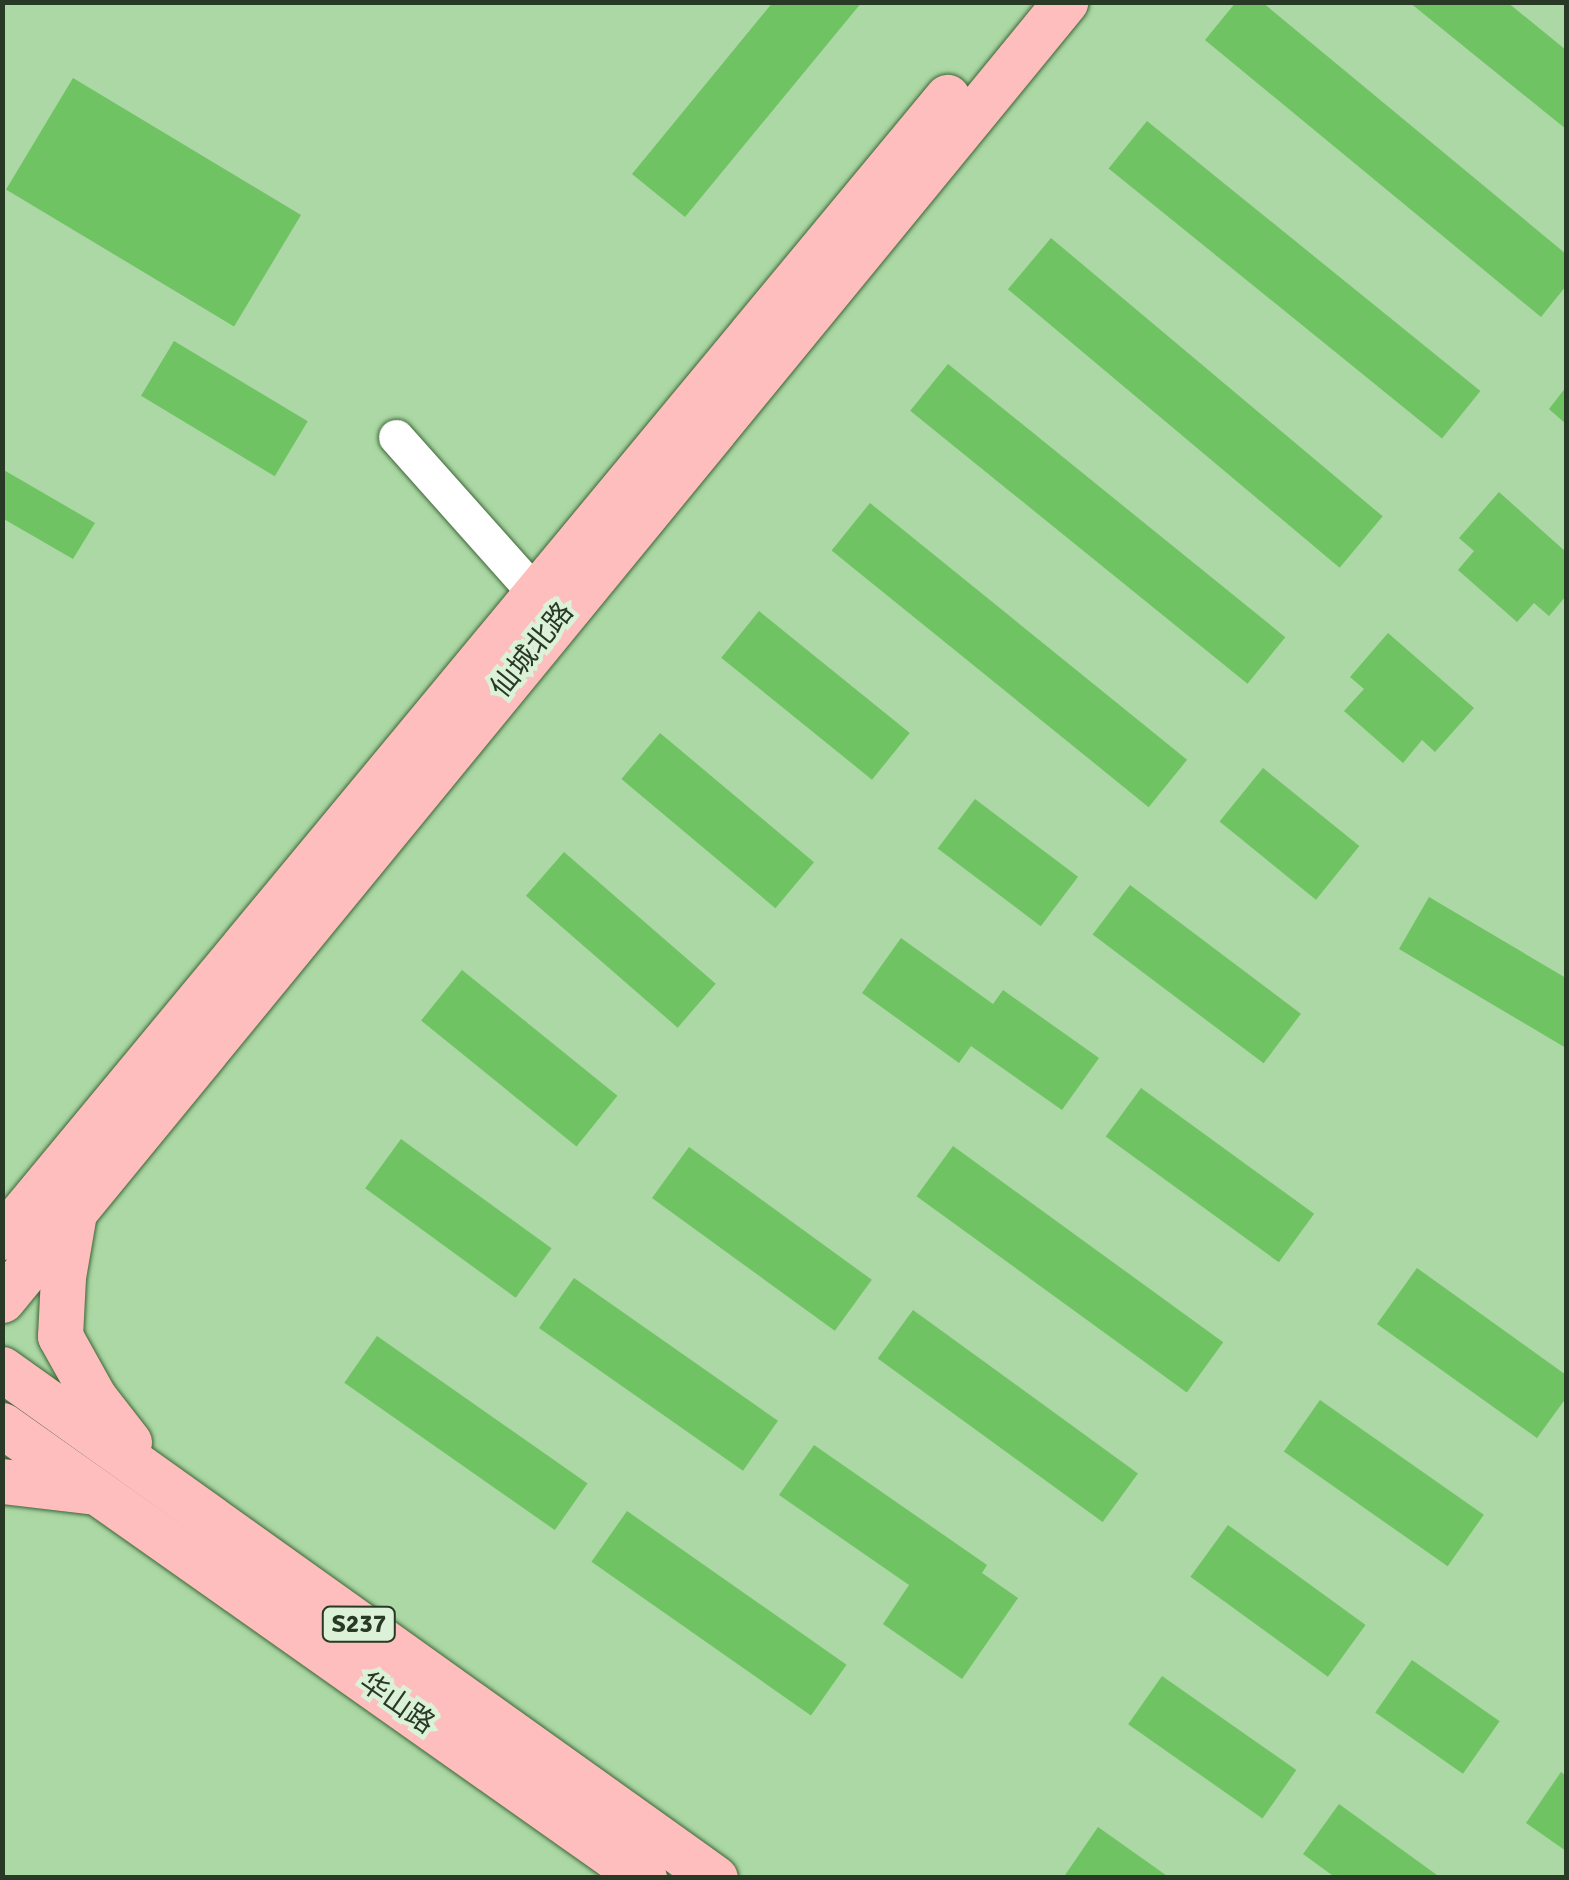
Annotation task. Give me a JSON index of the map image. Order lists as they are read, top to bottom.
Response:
{
  "streets": {
    "main road": ["仙城北路", "S237", "华山路"]
  }
}
